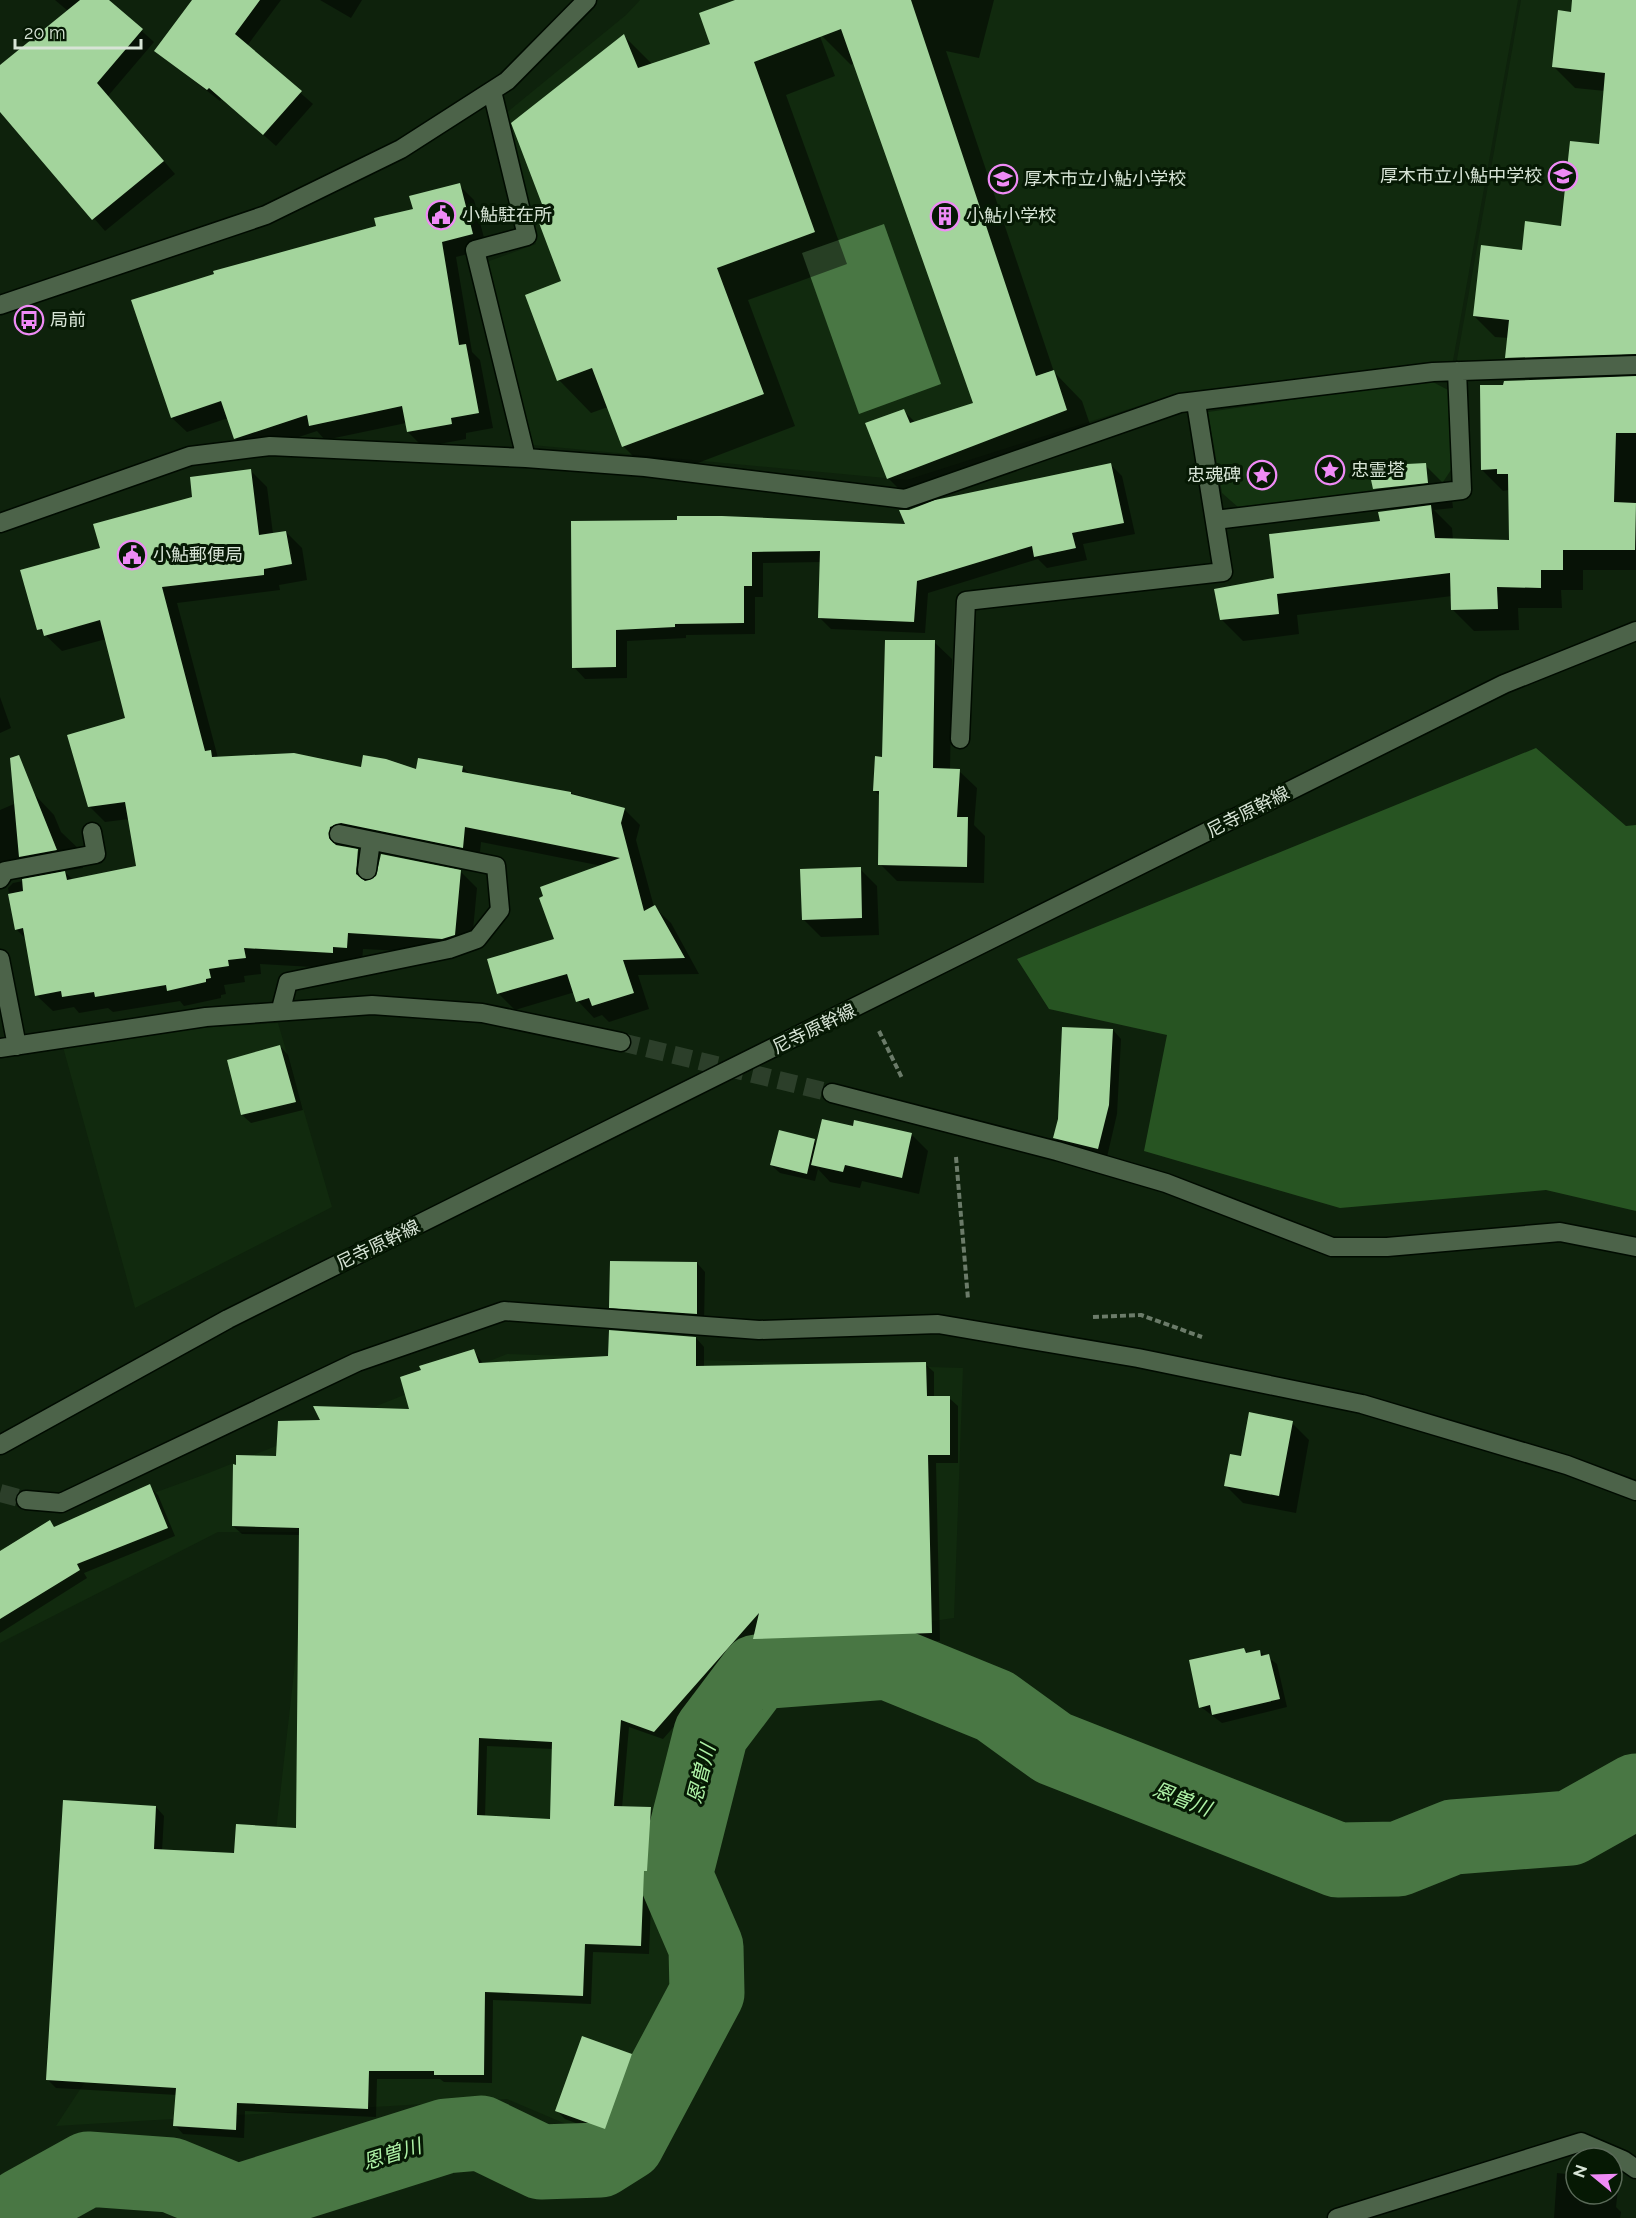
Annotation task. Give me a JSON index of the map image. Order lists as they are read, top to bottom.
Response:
{
  "streets": {
    "street": ["尼寺原幹線"]
  },
  "water": ["恩曽川"],
  "places": {
    "school or university": ["厚木市立小鮎中学校", "厚木市立小鮎小学校"],
    "public building": ["小鮎駐在所", "小鮎郵便局"],
    "building": ["小鮎小学校"],
    "bus stop": ["局前"],
    "place": ["忠霊塔", "忠魂碑"]
  },
  "scale_bar": "20 m",
  "north": "left"
}
